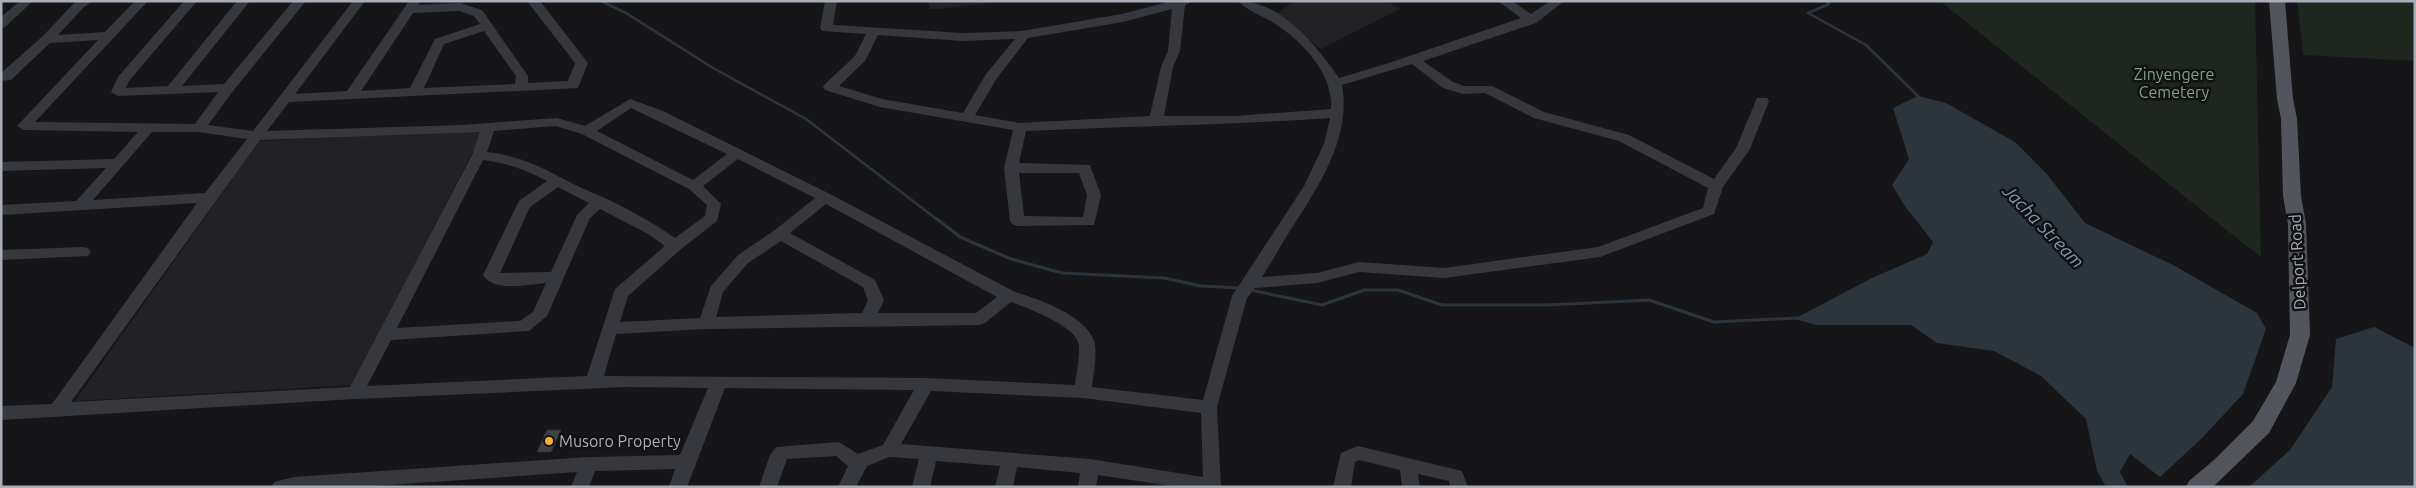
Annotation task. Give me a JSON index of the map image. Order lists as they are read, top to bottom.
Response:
{
  "streets": {
    "main road": ["Delport Road"]
  },
  "water": ["Jacha Stream"],
  "parks": ["Zinyengere Cemetery"],
  "places": ["Musoro Property"]
}
